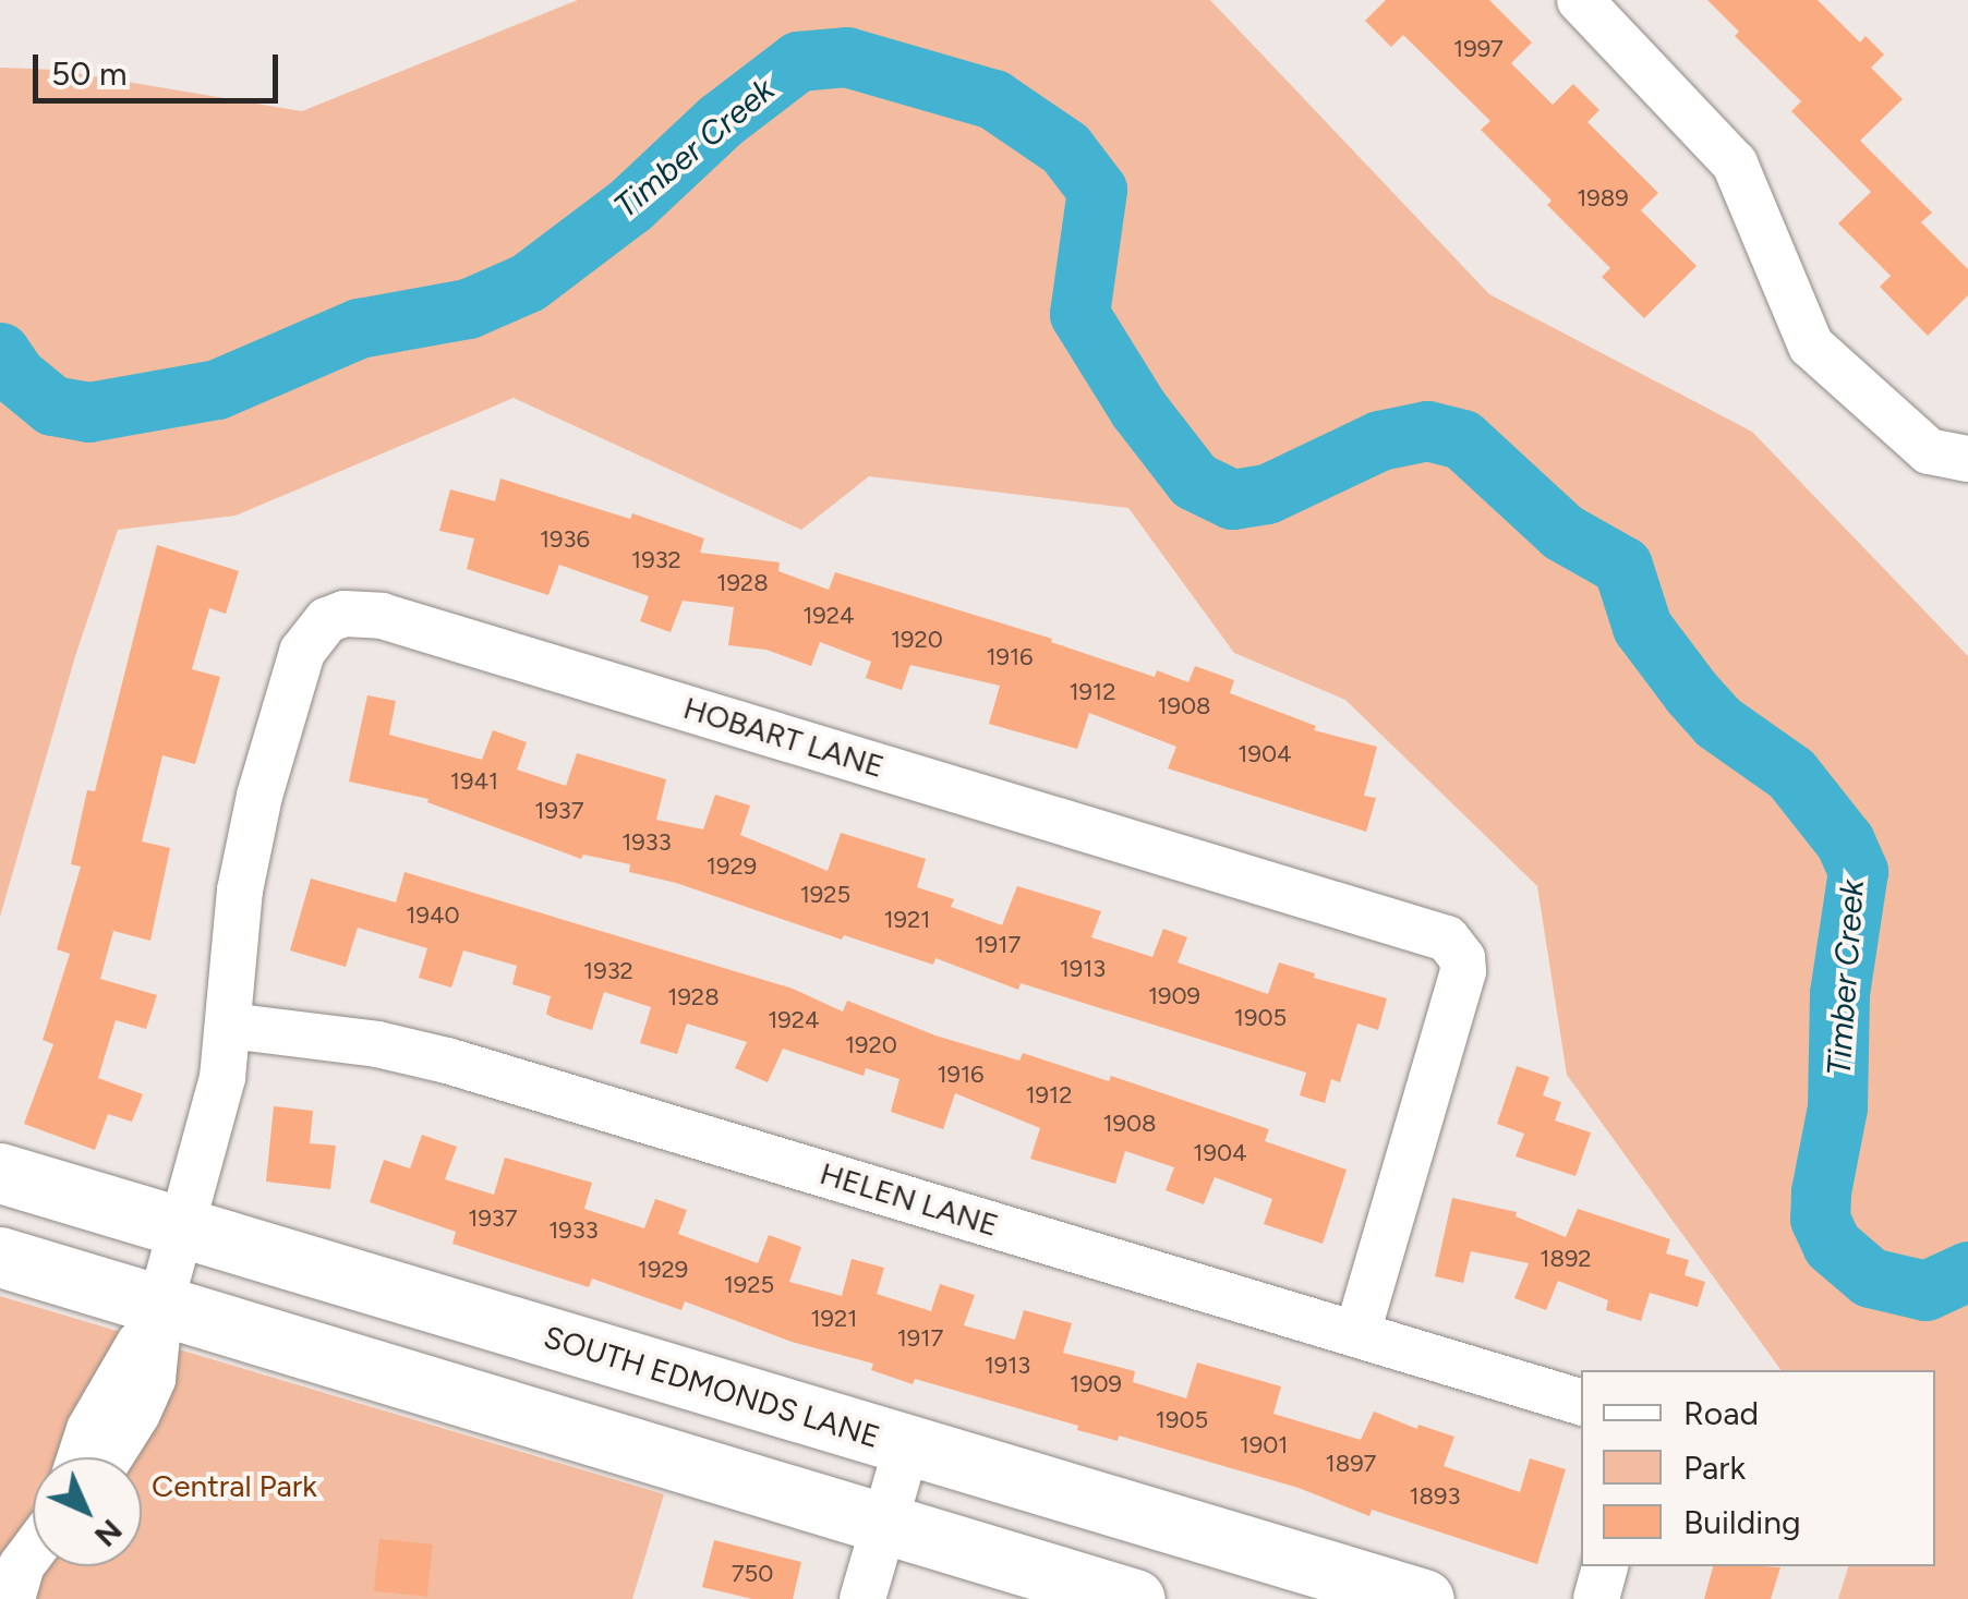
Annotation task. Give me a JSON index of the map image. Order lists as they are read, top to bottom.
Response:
{
  "streets": {
    "main road": ["SOUTH EDMONDS LANE"],
    "street": ["HOBART LANE", "HELEN LANE"]
  },
  "crossings": [
    ["HOBART LANE", "HELEN LANE"],
    ["HOBART LANE", "SOUTH EDMONDS LANE"]
  ],
  "water": ["Timber Creek"],
  "parks": ["Central Park"],
  "house_numbers": [
    "1997",
    "1989",
    "1936",
    "1932",
    "1928",
    "1924",
    "1920",
    "1916",
    "1912",
    "1908",
    "1904",
    "1941",
    "1937",
    "1933",
    "1929",
    "1925",
    "1940",
    "1921",
    "1917",
    "1913",
    "1932",
    "1909",
    "1928",
    "1905",
    "1924",
    "1920",
    "1916",
    "1912",
    "1908",
    "1904",
    "1937",
    "1933",
    "1892",
    "1929",
    "1925",
    "1921",
    "1917",
    "1913",
    "1909",
    "1905",
    "1901",
    "1897",
    "1893",
    "750"
  ],
  "legend": ["Road", "Park", "Building"],
  "scale_bar": "50 m",
  "north": "bottom right"
}
